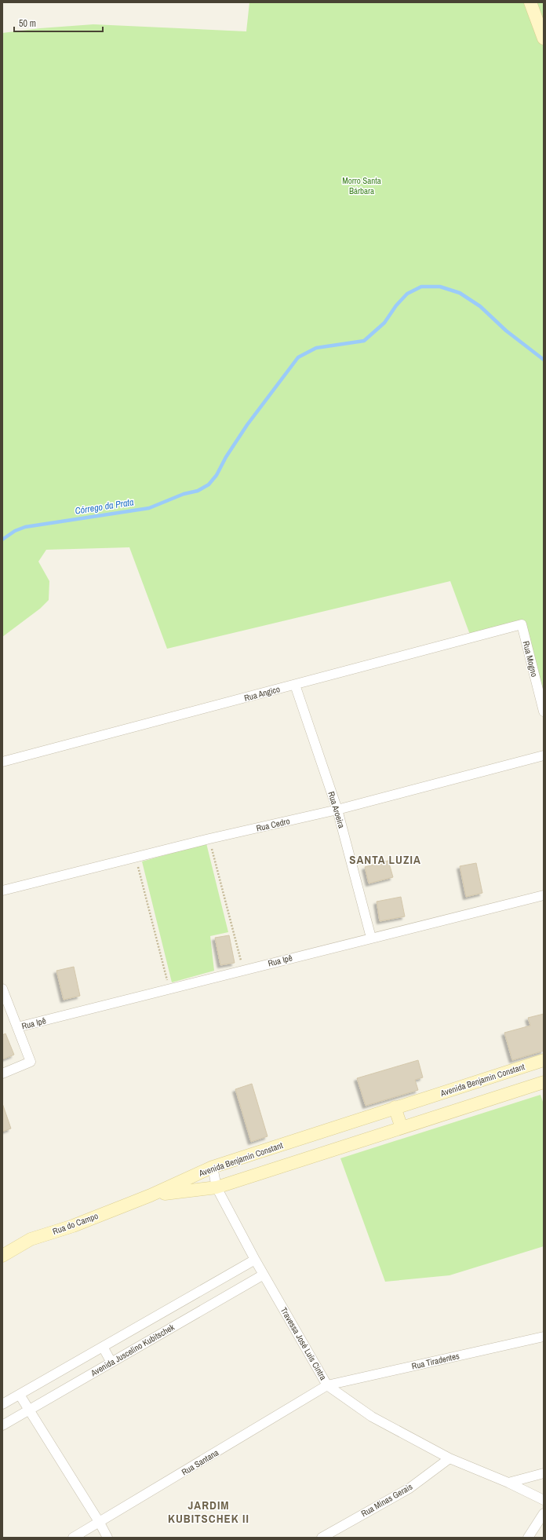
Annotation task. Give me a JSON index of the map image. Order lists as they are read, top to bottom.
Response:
{
  "streets": {
    "street": [
      "Rua Mogno",
      "Rua Angico",
      "Rua Aroeira",
      "Rua Cedro",
      "Rua Ipê",
      "Avenida Benjamin Constant",
      "Rua do Campo",
      "Travessa José Luís Cintra",
      "Avenida Juscelino Kubitschek",
      "Rua Tiradentes",
      "Rua Santana",
      "Rua Minas Gerais"
    ]
  },
  "crossings": [
    ["Rua Mogno", "Rua Angico"],
    ["Rua Angico", "Rua Aroeira"],
    ["Rua Aroeira", "Rua Cedro"],
    ["Rua Aroeira", "Rua Ipê"],
    ["Avenida Benjamin Constant", "Rua do Campo"],
    ["Avenida Benjamin Constant", "Travessa José Luís Cintra"],
    ["Travessa José Luís Cintra", "Avenida Juscelino Kubitschek"],
    ["Travessa José Luís Cintra", "Rua Tiradentes"],
    ["Travessa José Luís Cintra", "Rua Santana"],
    ["Travessa José Luís Cintra", "Rua Minas Gerais"],
    ["Rua Tiradentes", "Rua Santana"]
  ],
  "districts": ["SANTA LUZIA", "JARDIM KUBITSCHEK II"],
  "water": ["Córrego da Prata"],
  "parks": ["Morro Santa Bárbara"],
  "scale_bar": "50 m"
}
